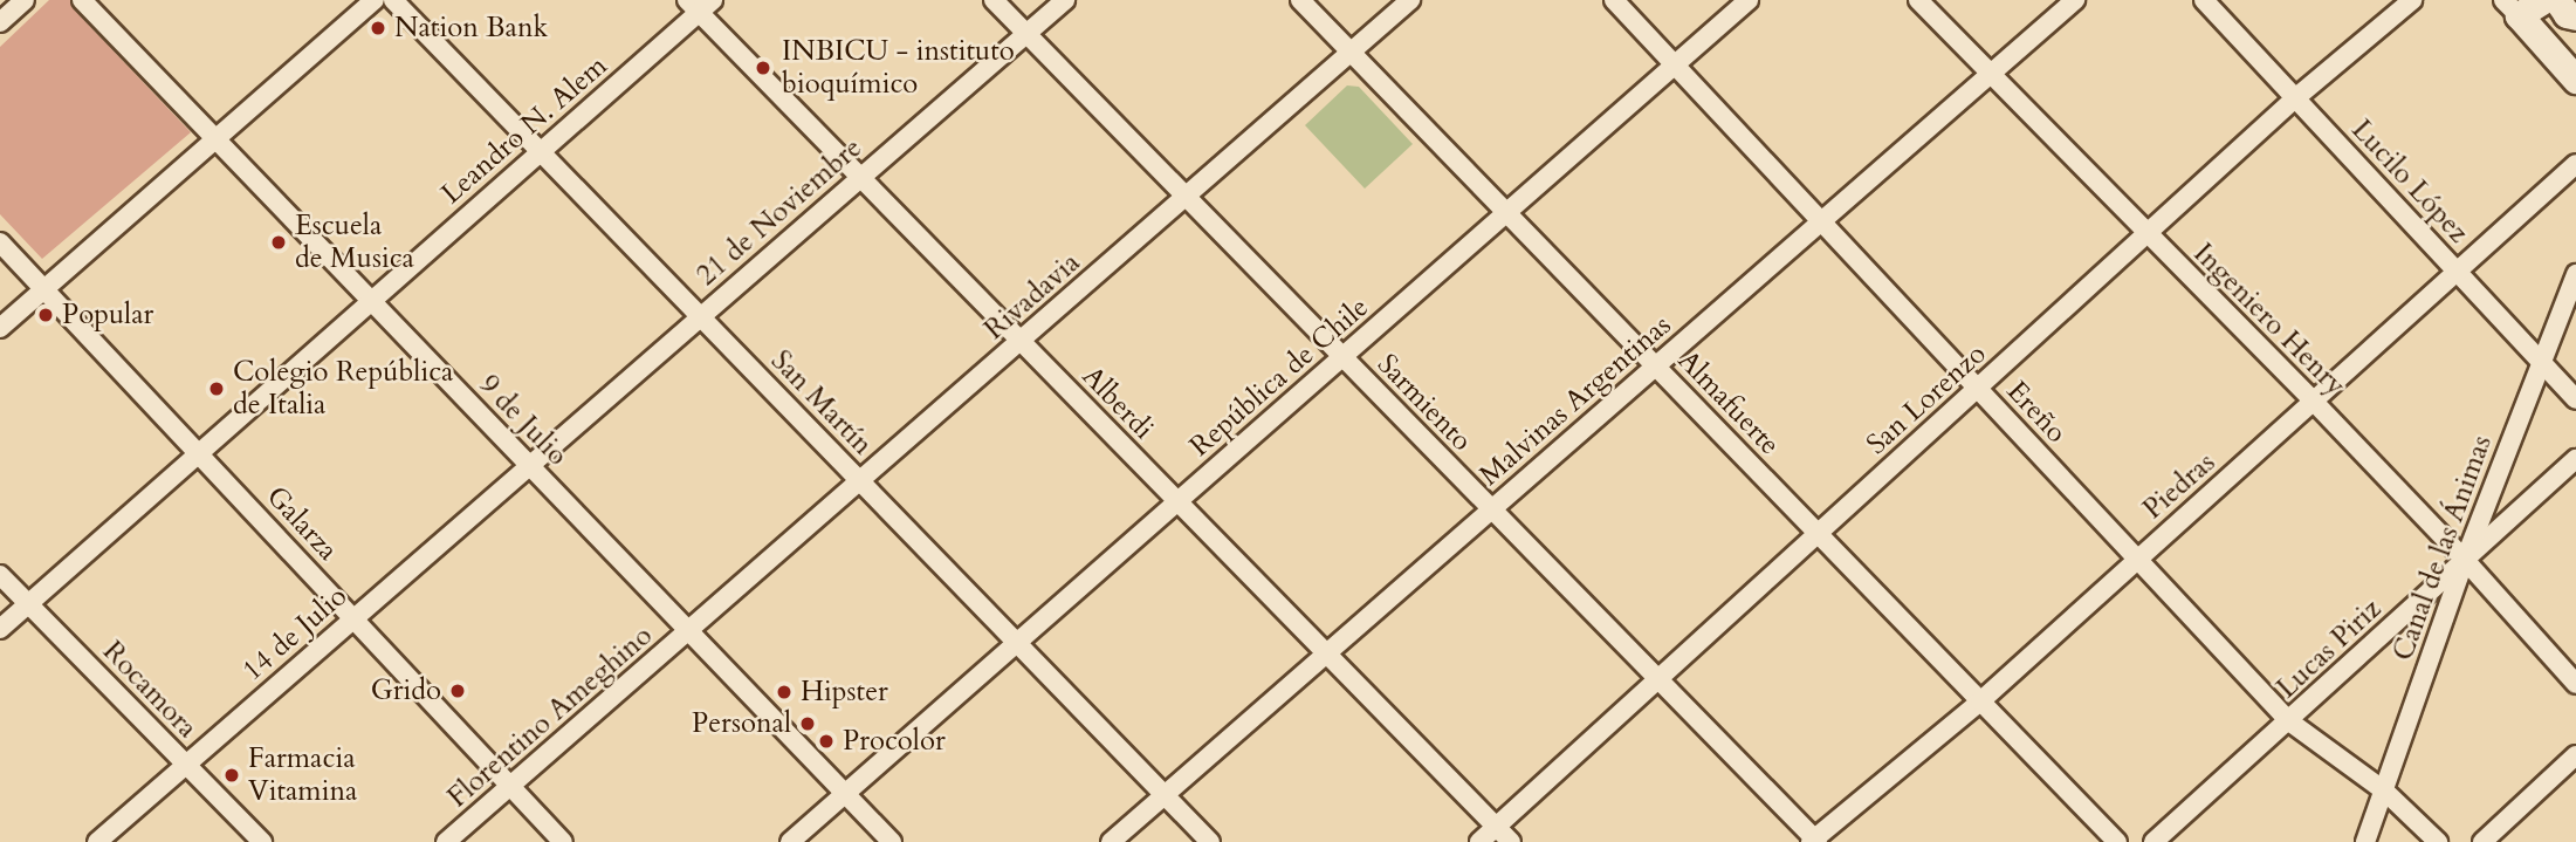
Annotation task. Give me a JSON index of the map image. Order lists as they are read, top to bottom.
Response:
{
  "streets": {
    "street": [
      "Leandro N. Alem",
      "Lucilo López",
      "21 de Noviembre",
      "Rivadavia",
      "Ingeniero Henry",
      "República de Chile",
      "San Lorenzo",
      "Malvinas Argentinas",
      "San Martín",
      "Alberdi",
      "Sarmiento",
      "Almafuerte",
      "Ereño",
      "9 de Julio",
      "Piedras",
      "Galarza",
      "Canal de las Ánimas",
      "14 de Julio",
      "Lucas Piriz",
      "Rocamora",
      "Florentino Ameghino"
    ]
  },
  "crossings": [
    ["Leandro N. Alem", "San Martín"],
    ["Leandro N. Alem", "Alberdi"],
    ["Leandro N. Alem", "9 de Julio"],
    ["Leandro N. Alem", "Galarza"],
    ["Leandro N. Alem", "Rocamora"],
    ["Lucilo López", "San Lorenzo"],
    ["Lucilo López", "Piedras"],
    ["Lucilo López", "Canal de las Ánimas"],
    ["21 de Noviembre", "San Martín"],
    ["21 de Noviembre", "Alberdi"],
    ["21 de Noviembre", "Sarmiento"],
    ["21 de Noviembre", "9 de Julio"],
    ["21 de Noviembre", "14 de Julio"],
    ["Rivadavia", "San Martín"],
    ["Rivadavia", "Alberdi"],
    ["Rivadavia", "Sarmiento"],
    ["Rivadavia", "Almafuerte"],
    ["Rivadavia", "9 de Julio"],
    ["Rivadavia", "Florentino Ameghino"],
    ["Ingeniero Henry", "San Lorenzo"],
    ["Ingeniero Henry", "Malvinas Argentinas"],
    ["Ingeniero Henry", "Piedras"],
    ["Ingeniero Henry", "Canal de las Ánimas"],
    ["Ingeniero Henry", "Lucas Piriz"],
    ["República de Chile", "San Martín"],
    ["República de Chile", "Alberdi"],
    ["República de Chile", "Sarmiento"],
    ["República de Chile", "Almafuerte"],
    ["República de Chile", "Ereño"],
    ["República de Chile", "9 de Julio"],
    ["San Lorenzo", "Alberdi"],
    ["San Lorenzo", "Sarmiento"],
    ["San Lorenzo", "Almafuerte"],
    ["San Lorenzo", "Ereño"],
    ["Malvinas Argentinas", "San Martín"],
    ["Malvinas Argentinas", "Alberdi"],
    ["Malvinas Argentinas", "Sarmiento"],
    ["Malvinas Argentinas", "Almafuerte"],
    ["Malvinas Argentinas", "Ereño"],
    ["Sarmiento", "Piedras"],
    ["Almafuerte", "Piedras"],
    ["Ereño", "Piedras"],
    ["Ereño", "Canal de las Ánimas"],
    ["Ereño", "Lucas Piriz"],
    ["9 de Julio", "14 de Julio"],
    ["9 de Julio", "Florentino Ameghino"],
    ["Galarza", "14 de Julio"],
    ["Galarza", "Florentino Ameghino"],
    ["Canal de las Ánimas", "Lucas Piriz"],
    ["14 de Julio", "Rocamora"]
  ],
  "places": [
    "Nation Bank",
    "INBICU - instituto bioquímico",
    "Escuela de Musica",
    "Popular",
    "Colegio República de Italia",
    "Grido",
    "Hipster",
    "Personal",
    "Procolor",
    "Farmacia Vitamina"
  ]
}
